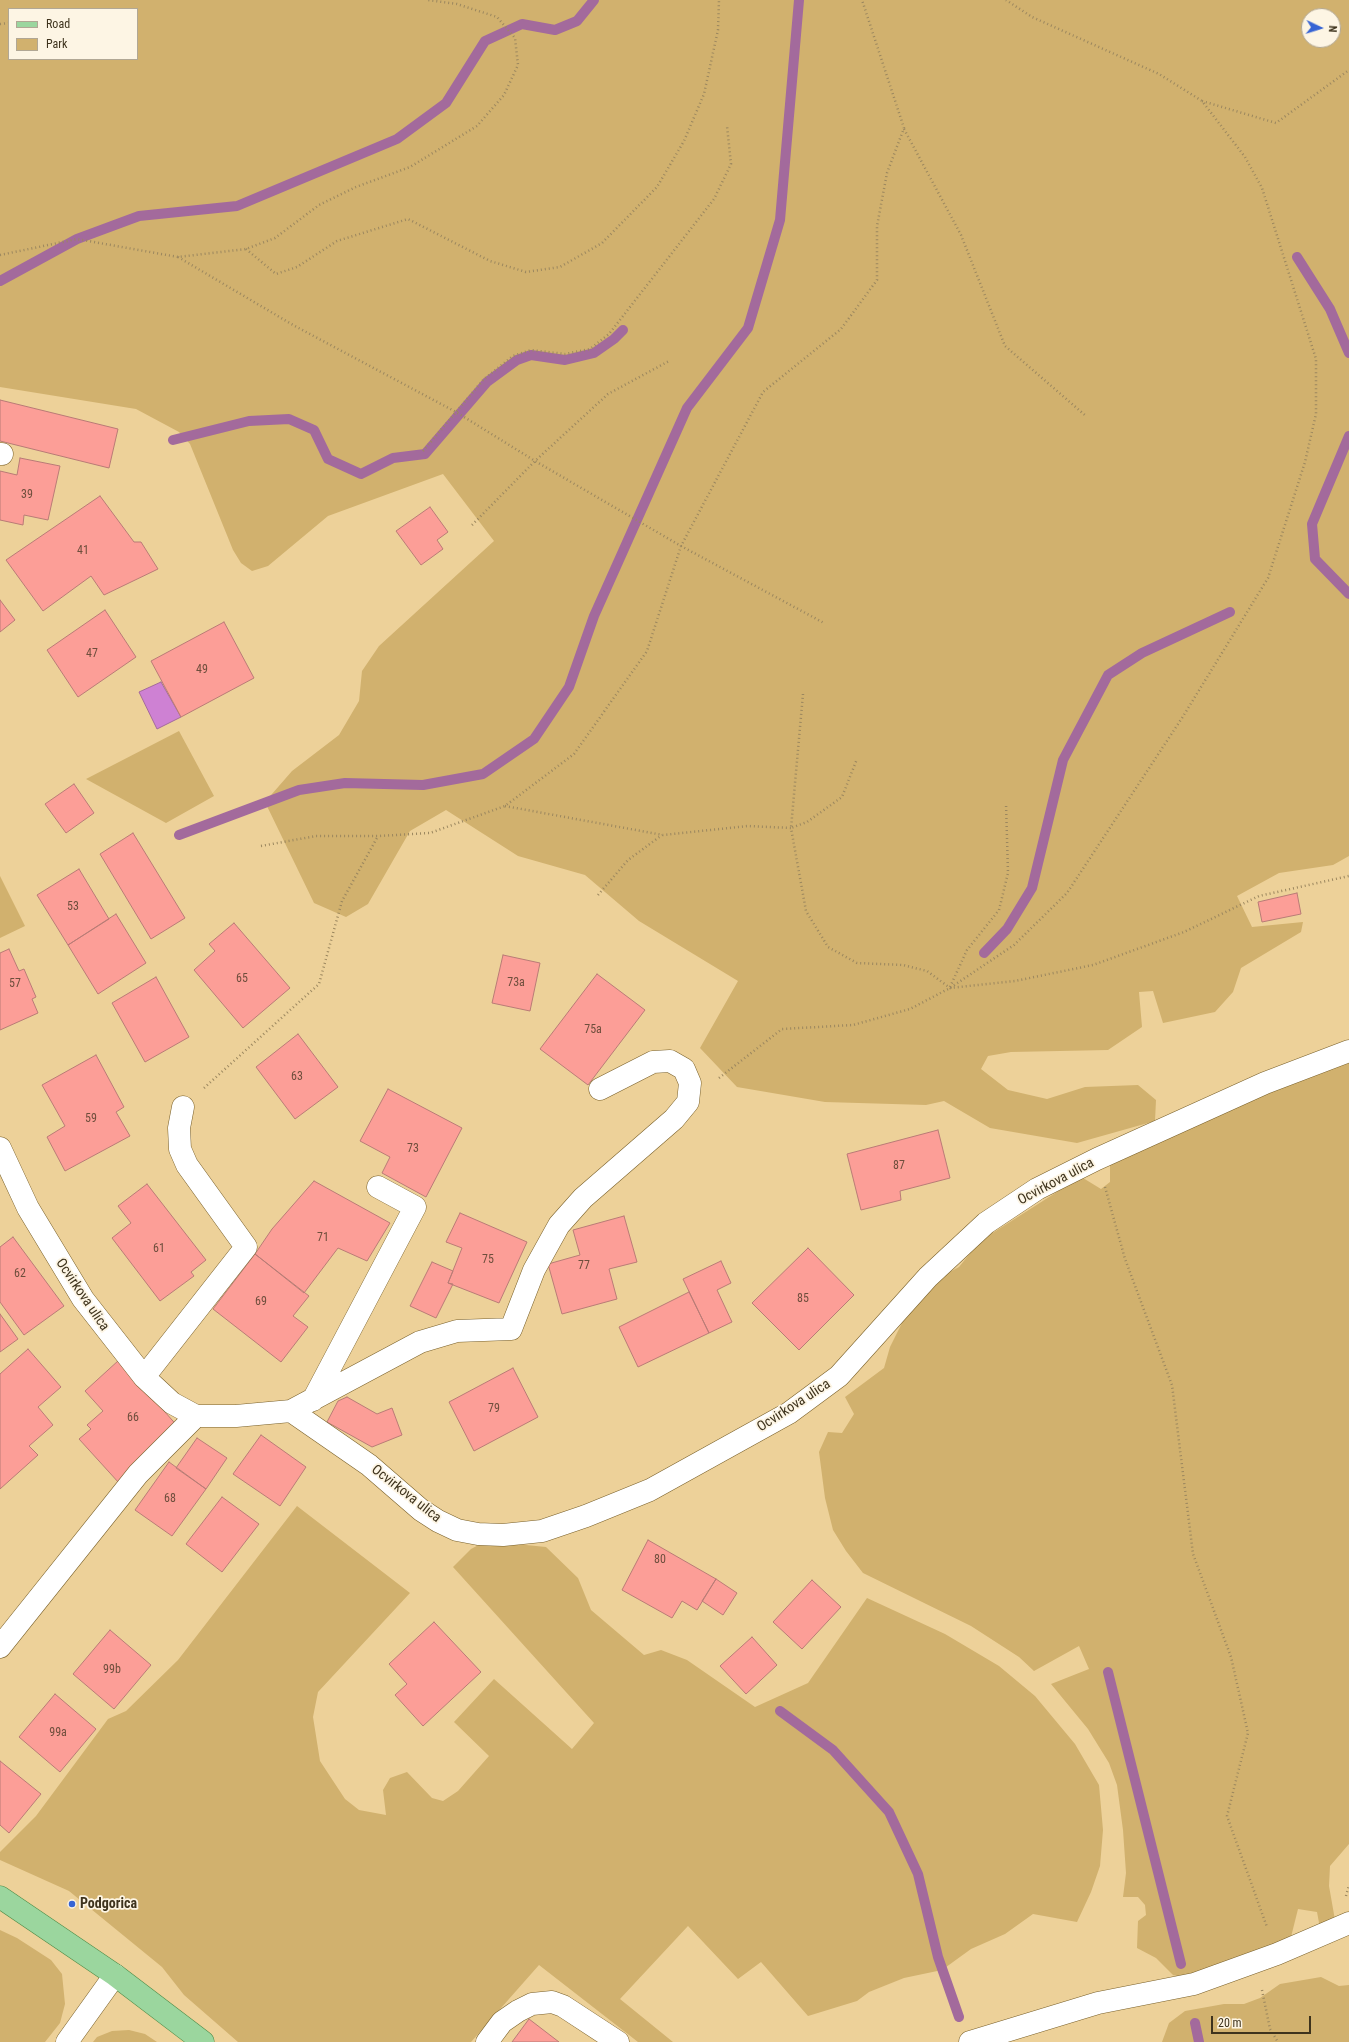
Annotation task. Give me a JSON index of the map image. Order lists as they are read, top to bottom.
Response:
{
  "streets": {
    "street": ["Ocvirkova ulica"]
  },
  "places": ["Podgorica"],
  "house_numbers": [
    "39",
    "41",
    "47",
    "49",
    "53",
    "65",
    "73a",
    "57",
    "75a",
    "63",
    "59",
    "73",
    "87",
    "71",
    "61",
    "75",
    "77",
    "62",
    "85",
    "69",
    "79",
    "66",
    "68",
    "80",
    "99b",
    "99a"
  ],
  "legend": ["Road", "Park"],
  "scale_bar": "20 m",
  "north": "right"
}
